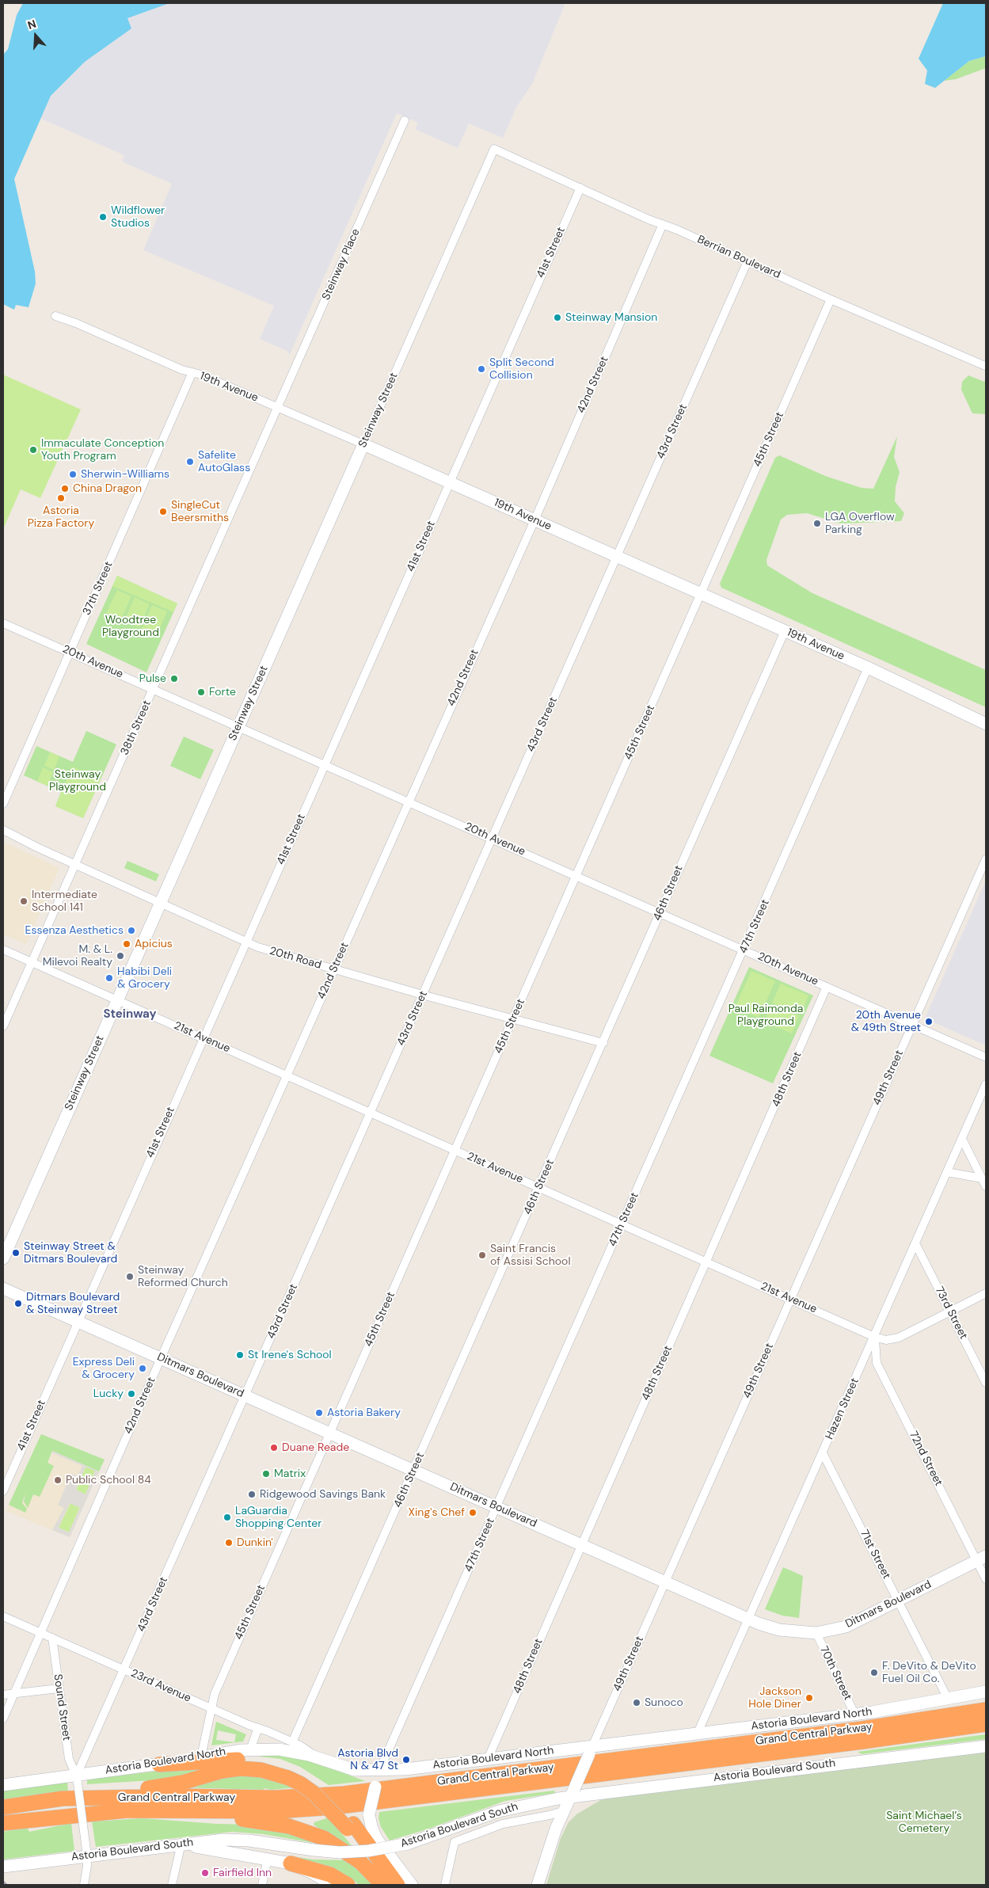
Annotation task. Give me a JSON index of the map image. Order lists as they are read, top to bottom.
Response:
{
  "streets": {
    "highway": ["Grand Central Parkway"],
    "street": [
      "41st Street",
      "Berrian Boulevard",
      "Steinway Place",
      "42nd Street",
      "19th Avenue",
      "Steinway Street",
      "43rd Street",
      "45th Street",
      "37th Street",
      "20th Avenue",
      "38th Street",
      "46th Street",
      "47th Street",
      "20th Road",
      "21st Avenue",
      "49th Street",
      "48th Street",
      "73rd Street",
      "Ditmars Boulevard",
      "Hazen Street",
      "72nd Street",
      "71st Street",
      "70th Street",
      "23rd Avenue",
      "Sound Street",
      "Astoria Boulevard North",
      "Astoria Boulevard South"
    ]
  },
  "crossings": [
    ["41st Street", "Berrian Boulevard"],
    ["41st Street", "19th Avenue"],
    ["41st Street", "20th Avenue"],
    ["41st Street", "20th Road"],
    ["41st Street", "21st Avenue"],
    ["41st Street", "Ditmars Boulevard"],
    ["Berrian Boulevard", "42nd Street"],
    ["Berrian Boulevard", "Steinway Street"],
    ["Berrian Boulevard", "43rd Street"],
    ["Berrian Boulevard", "45th Street"],
    ["Steinway Place", "19th Avenue"],
    ["Steinway Place", "38th Street"],
    ["42nd Street", "19th Avenue"],
    ["42nd Street", "20th Avenue"],
    ["42nd Street", "20th Road"],
    ["42nd Street", "21st Avenue"],
    ["42nd Street", "Ditmars Boulevard"],
    ["42nd Street", "23rd Avenue"],
    ["19th Avenue", "Steinway Street"],
    ["19th Avenue", "43rd Street"],
    ["19th Avenue", "45th Street"],
    ["19th Avenue", "37th Street"],
    ["19th Avenue", "38th Street"],
    ["19th Avenue", "46th Street"],
    ["19th Avenue", "47th Street"],
    ["Steinway Street", "20th Avenue"],
    ["Steinway Street", "20th Road"],
    ["Steinway Street", "21st Avenue"],
    ["43rd Street", "20th Avenue"],
    ["43rd Street", "20th Road"],
    ["43rd Street", "21st Avenue"],
    ["43rd Street", "Ditmars Boulevard"],
    ["43rd Street", "23rd Avenue"],
    ["43rd Street", "Sound Street"],
    ["43rd Street", "Astoria Boulevard North"],
    ["45th Street", "20th Avenue"],
    ["45th Street", "20th Road"],
    ["45th Street", "21st Avenue"],
    ["45th Street", "Ditmars Boulevard"],
    ["45th Street", "23rd Avenue"],
    ["45th Street", "Astoria Boulevard North"],
    ["37th Street", "20th Avenue"],
    ["20th Avenue", "38th Street"],
    ["20th Avenue", "46th Street"],
    ["20th Avenue", "47th Street"],
    ["20th Avenue", "49th Street"],
    ["20th Avenue", "48th Street"],
    ["38th Street", "20th Road"],
    ["38th Street", "21st Avenue"],
    ["46th Street", "20th Road"],
    ["46th Street", "21st Avenue"],
    ["46th Street", "Ditmars Boulevard"],
    ["46th Street", "23rd Avenue"],
    ["47th Street", "21st Avenue"],
    ["47th Street", "Ditmars Boulevard"],
    ["47th Street", "Astoria Boulevard North"],
    ["21st Avenue", "49th Street"],
    ["21st Avenue", "48th Street"],
    ["21st Avenue", "73rd Street"],
    ["21st Avenue", "Hazen Street"],
    ["21st Avenue", "72nd Street"],
    ["49th Street", "Ditmars Boulevard"],
    ["49th Street", "Astoria Boulevard North"],
    ["49th Street", "Astoria Boulevard South"],
    ["48th Street", "Ditmars Boulevard"],
    ["48th Street", "Astoria Boulevard North"],
    ["73rd Street", "Hazen Street"],
    ["Ditmars Boulevard", "Hazen Street"],
    ["Ditmars Boulevard", "72nd Street"],
    ["Ditmars Boulevard", "71st Street"],
    ["Ditmars Boulevard", "70th Street"],
    ["Hazen Street", "72nd Street"],
    ["Hazen Street", "71st Street"],
    ["Hazen Street", "Astoria Boulevard North"],
    ["71st Street", "Astoria Boulevard North"],
    ["70th Street", "Astoria Boulevard North"],
    ["23rd Avenue", "Sound Street"],
    ["23rd Avenue", "Astoria Boulevard North"],
    ["Sound Street", "Astoria Boulevard North"]
  ],
  "districts": ["Steinway"],
  "parks": [
    "Woodtree Playground",
    "Steinway Playground",
    "Paul Raimonda Playground",
    "Saint Michael’s Cemetery"
  ],
  "places": [
    "Wildflower Studios",
    "Steinway Mansion",
    "Split Second Collision",
    "Immaculate Conception Youth Program",
    "Safelite AutoGlass",
    "Sherwin-Williams",
    "China Dragon",
    "Astoria Pizza Factory",
    "SingleCut Beersmiths",
    "LGA Overflow Parking",
    "Pulse",
    "Forte",
    "Intermediate School 141",
    "Essenza Aesthetics",
    "Apicius",
    "M. & L. Milevoi Realty",
    "Habibi Deli & Grocery",
    "20th Avenue & 49th Street",
    "Steinway Street & Ditmars Boulevard",
    "Saint Francis of Assisi School",
    "Steinway Reformed Church",
    "Ditmars Boulevard & Steinway Street",
    "St Irene's School",
    "Express Deli & Grocery",
    "Lucky",
    "Astoria Bakery",
    "Duane Reade",
    "Matrix",
    "Public School 84",
    "Ridgewood Savings Bank",
    "Xing's Chef",
    "LaGuardia Shopping Center",
    "Dunkin'",
    "F. DeVito & DeVito Fuel Oil Co.",
    "Jackson Hole Diner",
    "Sunoco",
    "Astoria Blvd N & 47 St",
    "Fairfield Inn"
  ],
  "north": "top"
}
